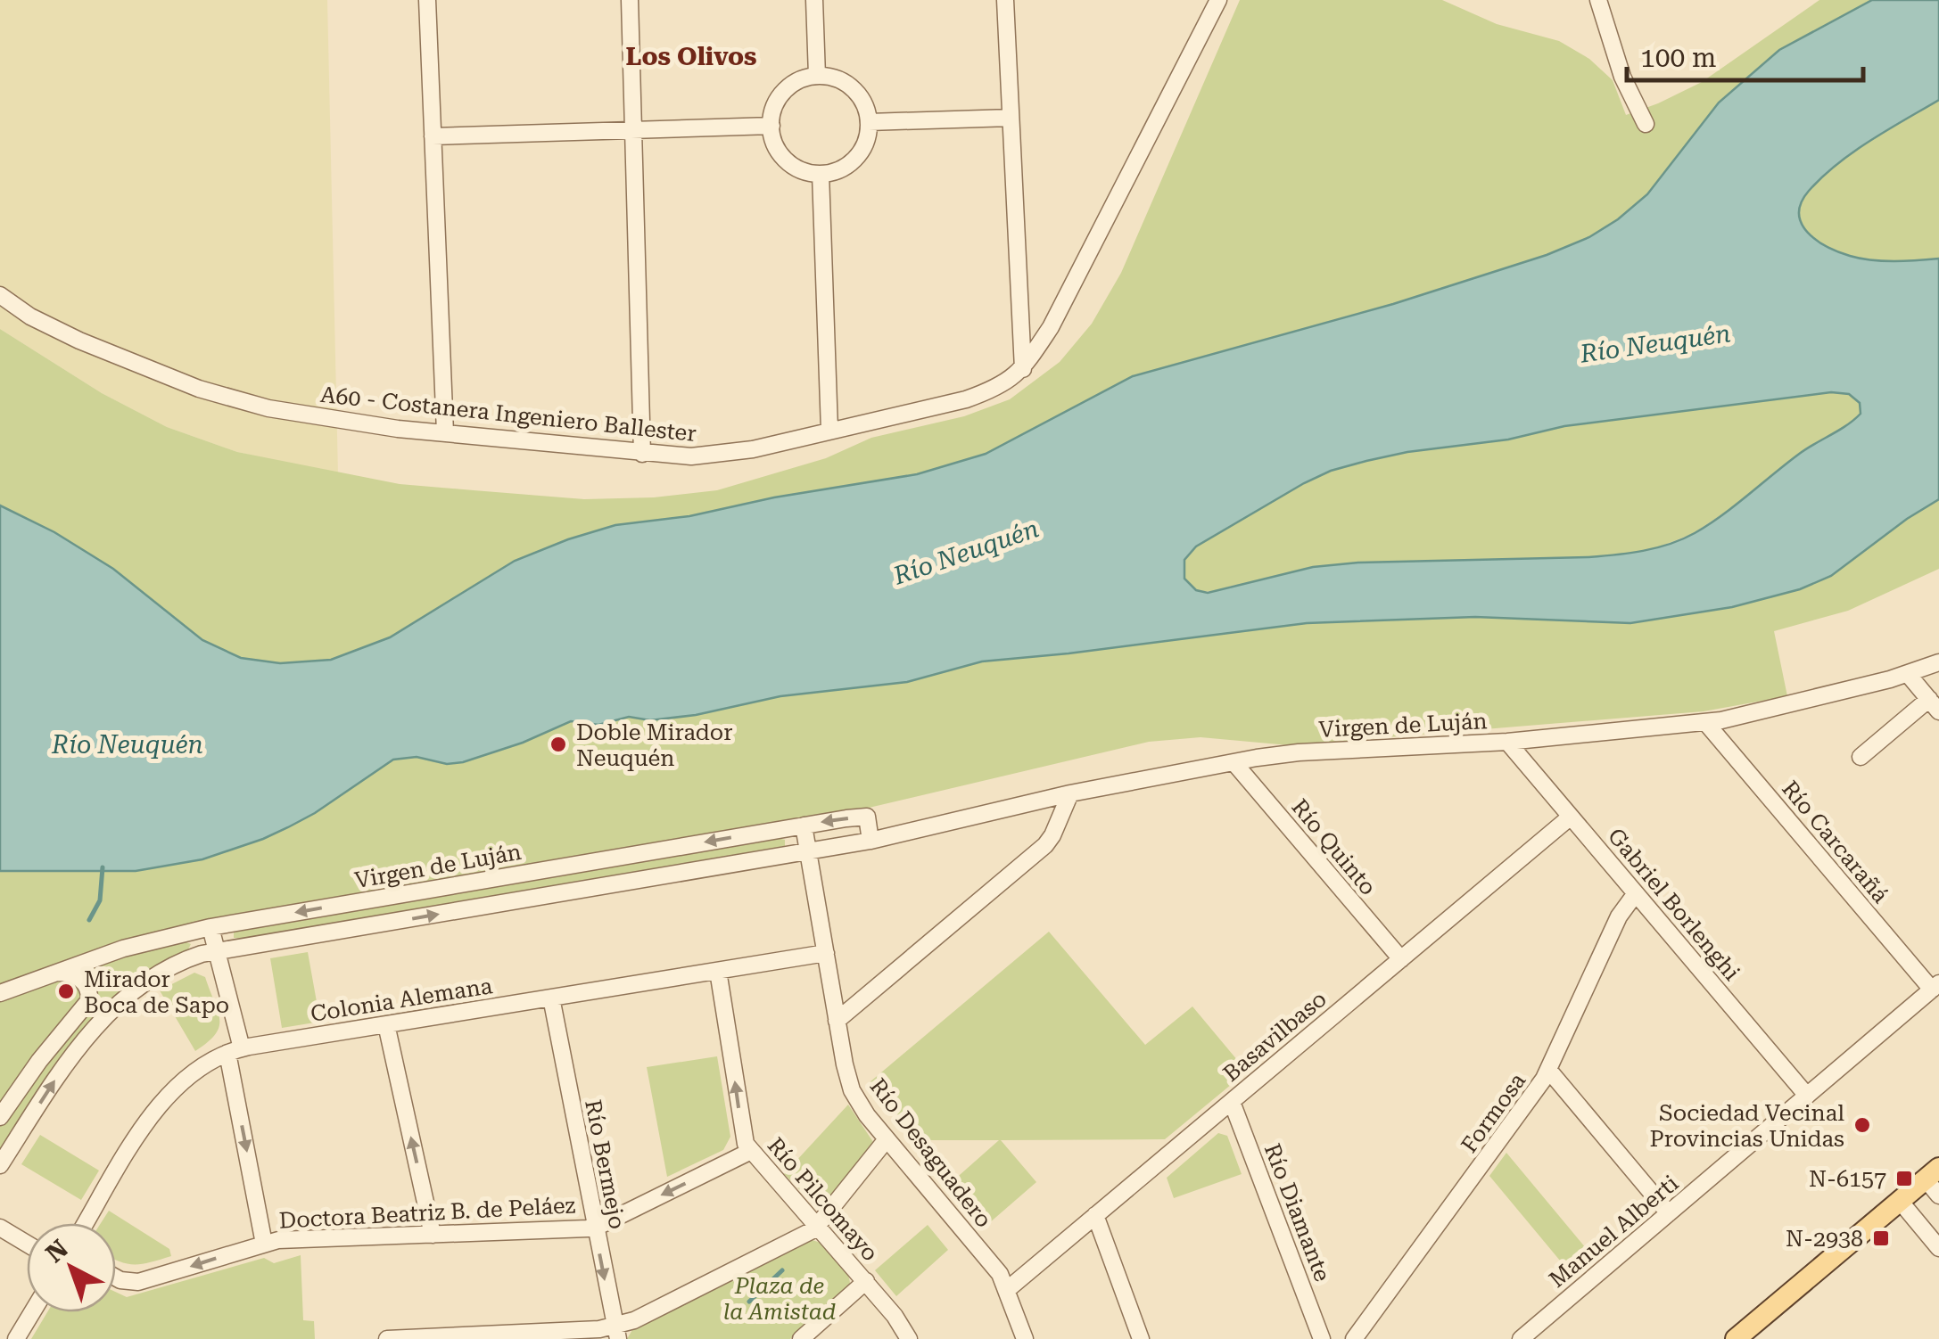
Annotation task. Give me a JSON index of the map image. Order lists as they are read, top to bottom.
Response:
{
  "streets": {
    "street": [
      "A60 - Costanera Ingeniero Ballester",
      "Virgen de Luján",
      "Río Carcarañá",
      "Río Quinto",
      "Gabriel Borlenghi",
      "Colonia Alemana",
      "Basavilbaso",
      "Formosa",
      "Río Desaguadero",
      "Río Bermejo",
      "Río Pilcomayo",
      "Doctora Beatriz B. de Peláez",
      "Río Diamante",
      "Manuel Alberti"
    ]
  },
  "crossings": [
    ["Virgen de Luján", "Río Carcarañá"],
    ["Virgen de Luján", "Río Quinto"],
    ["Virgen de Luján", "Gabriel Borlenghi"],
    ["Virgen de Luján", "Río Desaguadero"],
    ["Río Carcarañá", "Manuel Alberti"],
    ["Río Quinto", "Basavilbaso"],
    ["Gabriel Borlenghi", "Basavilbaso"],
    ["Gabriel Borlenghi", "Formosa"],
    ["Gabriel Borlenghi", "Manuel Alberti"],
    ["Colonia Alemana", "Río Desaguadero"],
    ["Colonia Alemana", "Río Bermejo"],
    ["Colonia Alemana", "Río Pilcomayo"],
    ["Basavilbaso", "Río Desaguadero"],
    ["Basavilbaso", "Río Diamante"],
    ["Río Bermejo", "Doctora Beatriz B. de Peláez"],
    ["Río Pilcomayo", "Doctora Beatriz B. de Peláez"]
  ],
  "one_way": ["Río Pilcomayo"],
  "districts": ["Los Olivos"],
  "water": ["Río Neuquén"],
  "parks": ["Plaza de la Amistad"],
  "places": {
    "other": ["Doble Mirador Neuquén", "Mirador Boca de Sapo", "Sociedad Vecinal Provincias Unidas"],
    "transit": ["N-6157", "N-2938"]
  },
  "scale_bar": "100 m",
  "north": "top left"
}
